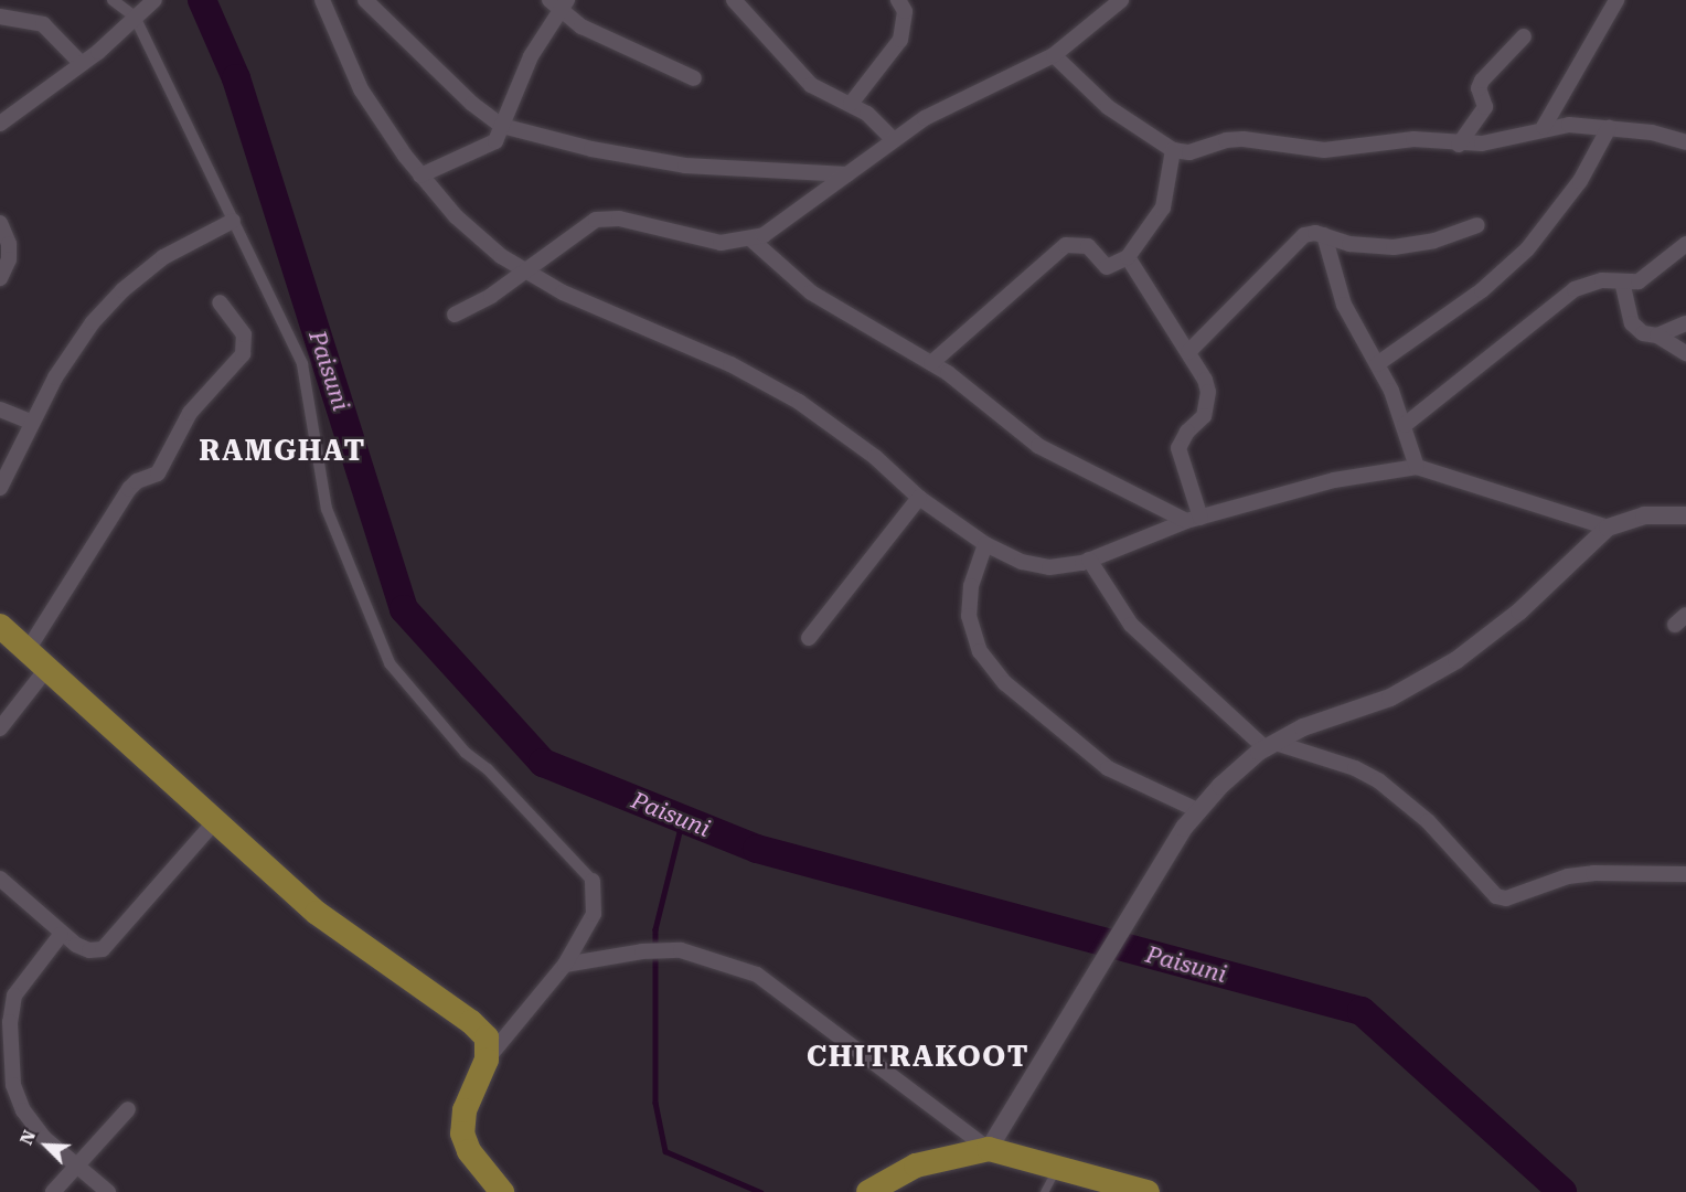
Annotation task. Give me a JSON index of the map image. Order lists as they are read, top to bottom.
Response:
{
  "districts": ["RAMGHAT", "CHITRAKOOT"],
  "water": ["Paisuni"],
  "north": "top left"
}
